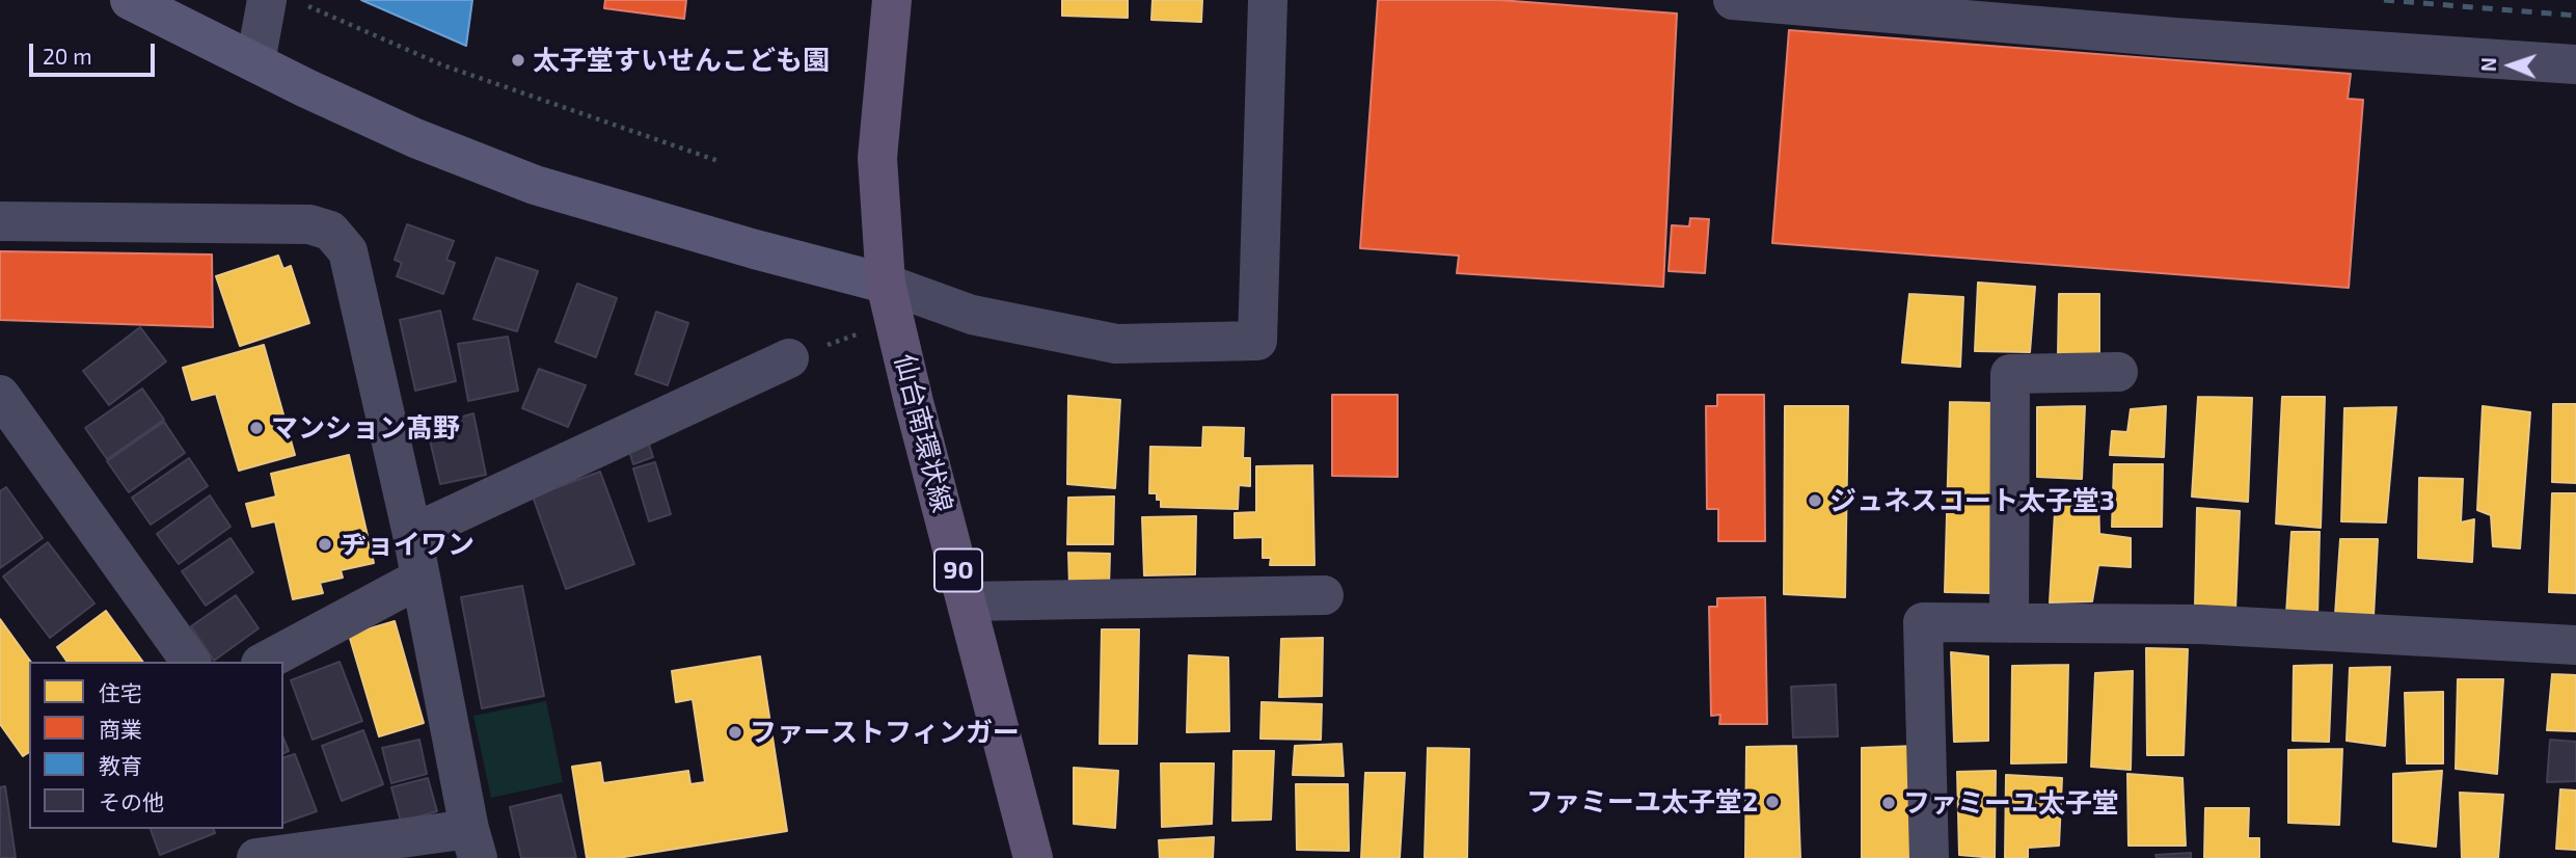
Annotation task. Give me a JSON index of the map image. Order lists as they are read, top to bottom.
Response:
{
  "streets": {
    "main road": ["仙台南環状線", "90"]
  },
  "places": [
    "太子堂すいせんこども園",
    "マンション髙野",
    "ジュネスコート太子堂3",
    "ヂョイワン",
    "ファーストフィンガー",
    "ファミーユ太子堂2",
    "ファミーユ太子堂"
  ],
  "legend": [
    "住宅",
    "商業",
    "教育",
    "その他"
  ],
  "scale_bar": "20 m",
  "north": "left"
}
